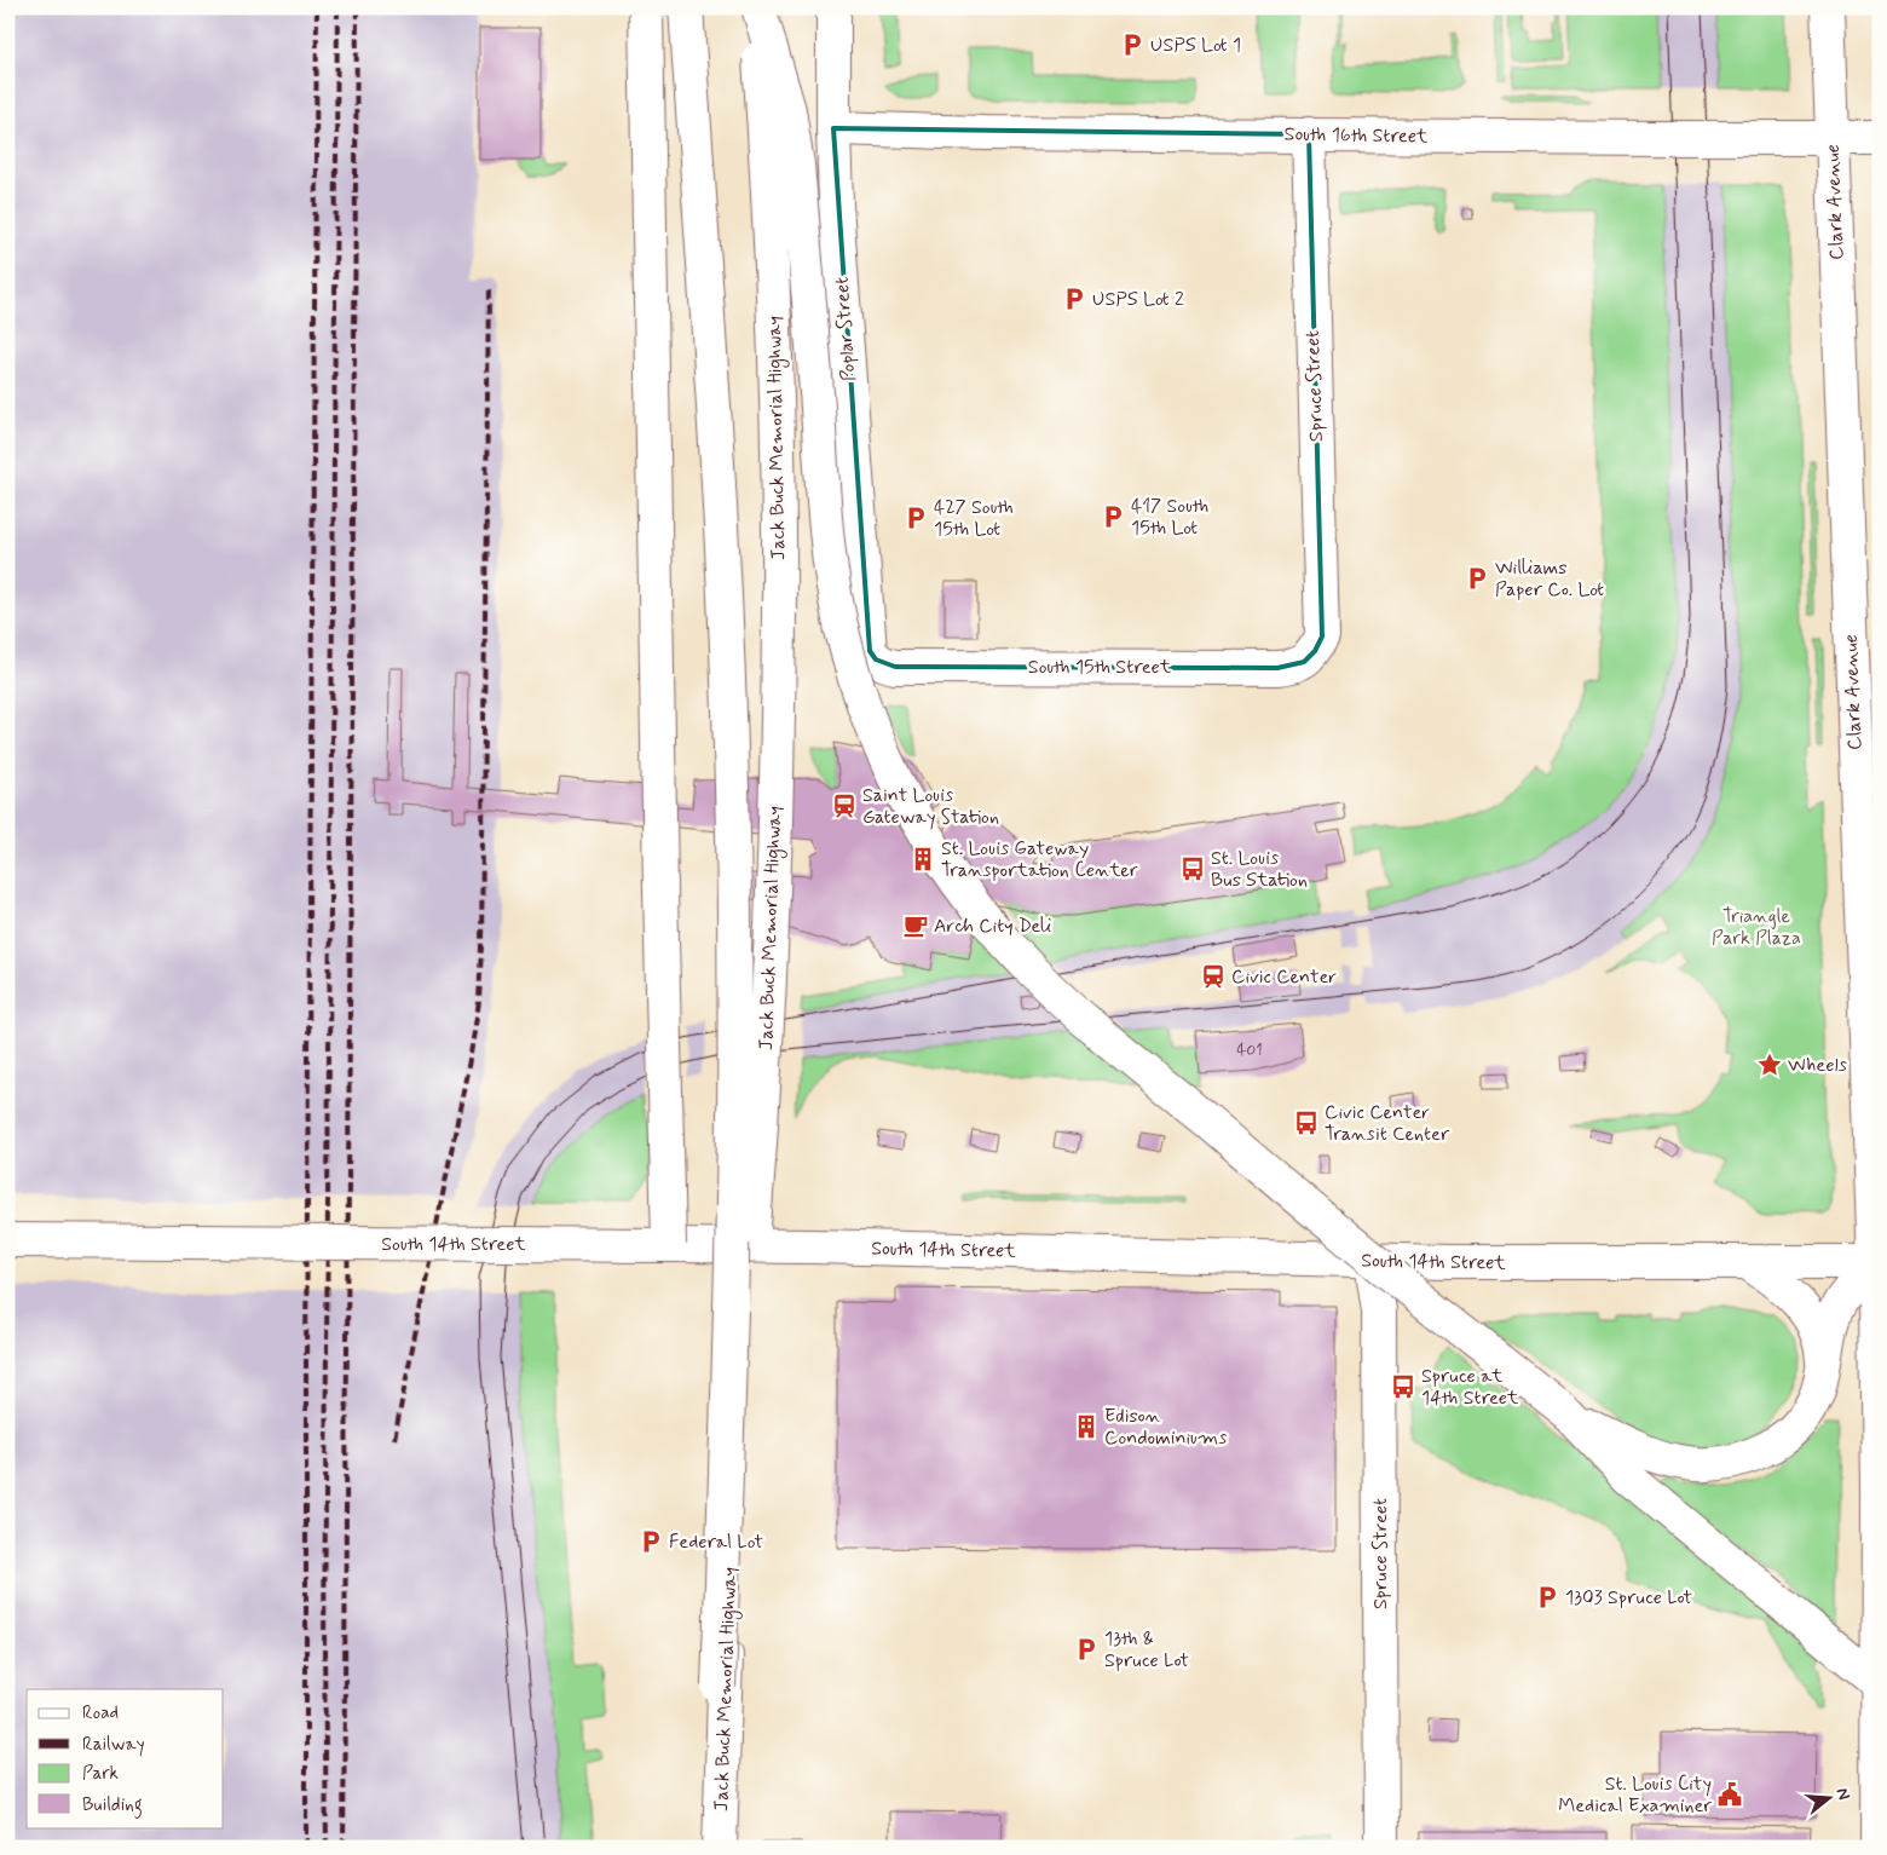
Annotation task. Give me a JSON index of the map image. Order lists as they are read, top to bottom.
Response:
{
  "streets": {
    "main road": [
      "South 16th Street",
      "Clark Avenue",
      "Poplar Street",
      "Spruce Street",
      "Jack Buck Memorial Highway",
      "South 15th Street",
      "South 14th Street"
    ]
  },
  "crossings": [
    ["South 16th Street", "Clark Avenue"],
    ["South 16th Street", "Poplar Street"],
    ["South 16th Street", "Spruce Street"],
    ["Clark Avenue", "South 14th Street"],
    ["Poplar Street", "South 15th Street"],
    ["Spruce Street", "South 15th Street"],
    ["Spruce Street", "South 14th Street"]
  ],
  "parks": ["Triangle Park Plaza"],
  "places": {
    "parking": [
      "USPS Lot 1",
      "USPS Lot 2",
      "417 South 15th Lot",
      "427 South 15th Lot",
      "Williams Paper Co. Lot",
      "Federal Lot",
      "1303 Spruce Lot",
      "13th & Spruce Lot"
    ],
    "station": ["Saint Louis Gateway Station", "Civic Center"],
    "building": ["St. Louis Gateway Transportation Center", "Edison Condominiums"],
    "bus stop": ["St. Louis Bus Station", "Civic Center Transit Center", "Spruce at 14th Street"],
    "cafe": ["Arch City Deli"],
    "place": ["Wheels"],
    "public building": ["St. Louis City Medical Examiner"]
  },
  "house_numbers": ["401"],
  "legend": [
    "Road",
    "Railway",
    "Park",
    "Building"
  ],
  "north": "right"
}
